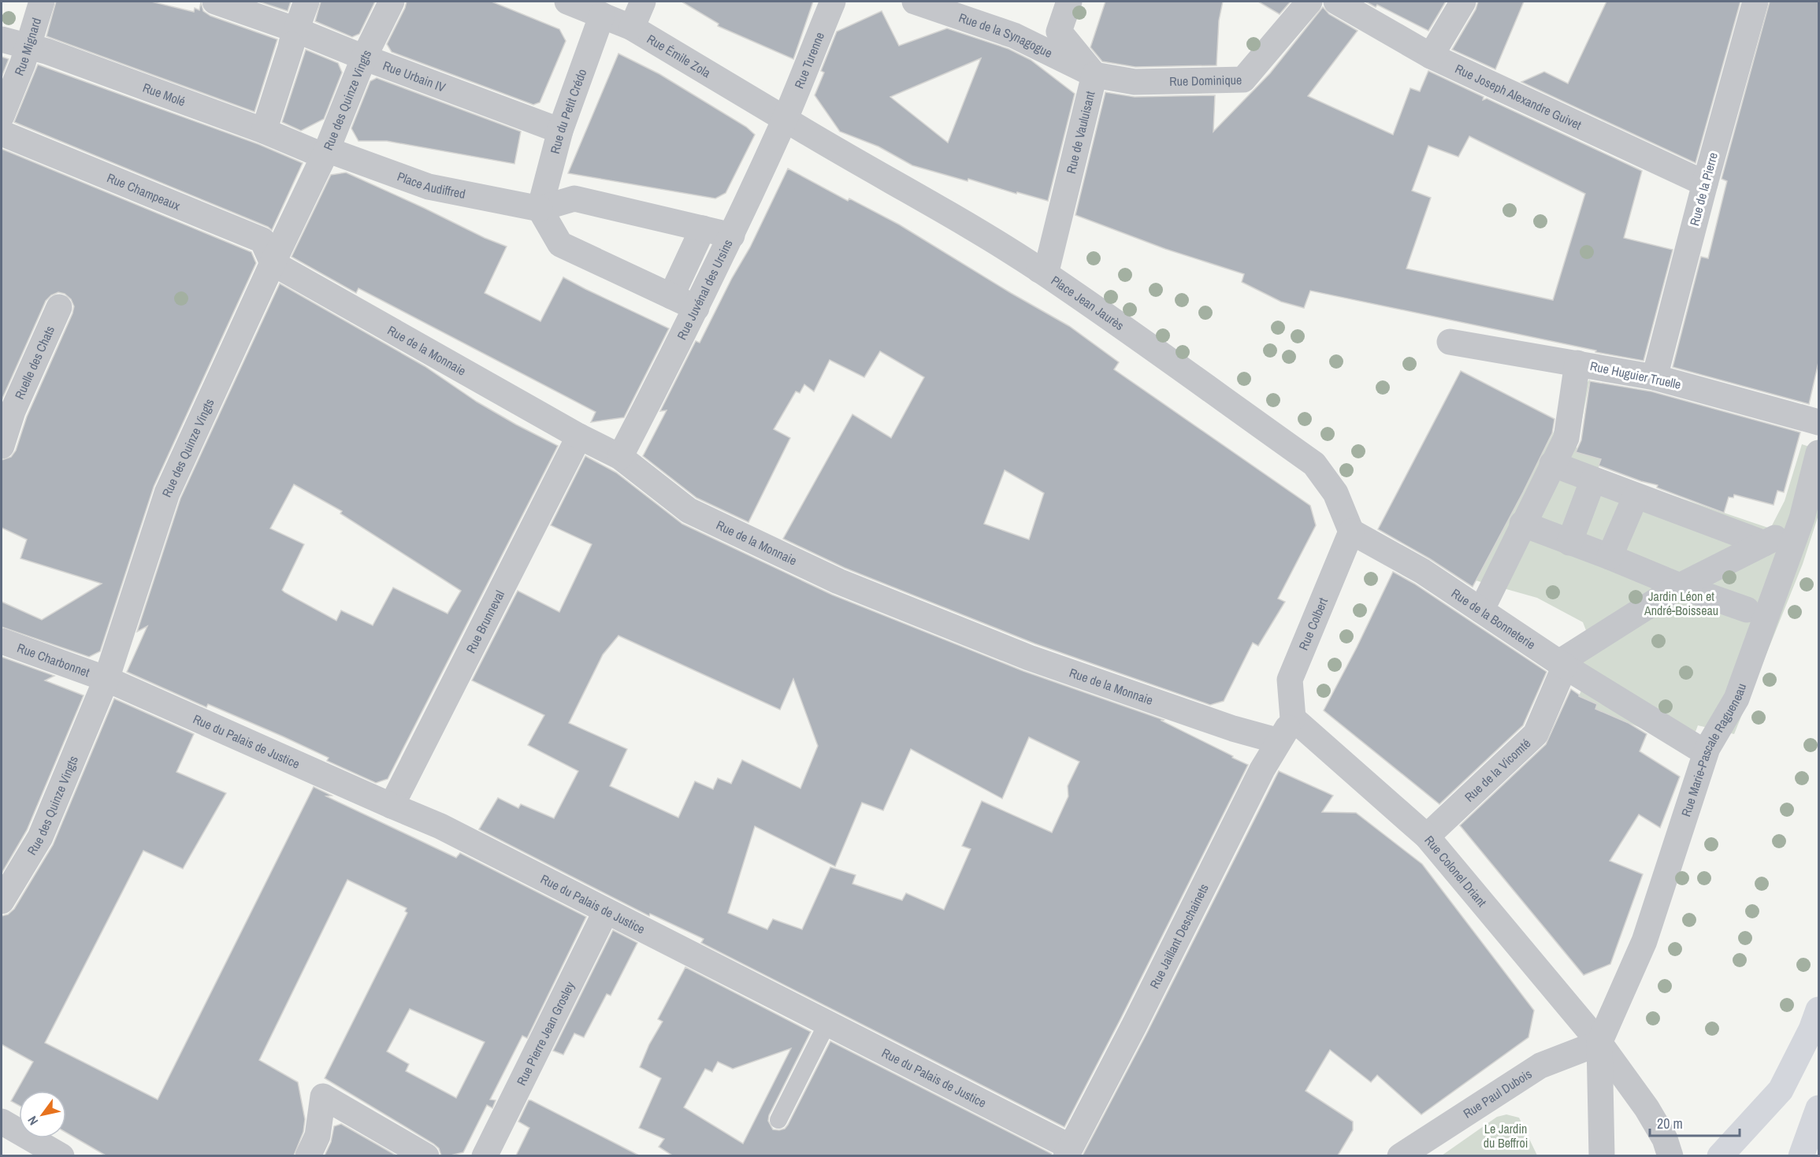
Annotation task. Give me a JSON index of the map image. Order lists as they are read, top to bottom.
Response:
{
  "streets": {
    "street": [
      "Rue de la Synagogue",
      "Rue Mignard",
      "Rue Émile Zola",
      "Rue Turenne",
      "Rue Urbain IV",
      "Rue Dominique",
      "Rue Molé",
      "Rue Joseph Alexandre Guivet",
      "Rue des Quinze Vingts",
      "Rue du Petit Crédo",
      "Rue de Vauluisant",
      "Place Audiffred",
      "Rue de la Pierre",
      "Rue Champeaux",
      "Rue Juvénal des Ursins",
      "Place Jean Jaurès",
      "Rue de la Monnaie",
      "Ruelle des Chats",
      "Rue Huguier Truelle",
      "Rue de la Bonneterie",
      "Rue Brunneval",
      "Rue Colbert",
      "Rue Charbonnet",
      "Rue du Palais de Justice",
      "Rue Marie-Pascale Ragueneau",
      "Rue de la Vicomté",
      "Rue Colonel Driant",
      "Rue Jaillant Deschainets",
      "Rue Pierre Jean Grosley",
      "Rue Paul Dubois"
    ]
  },
  "crossings": [
    ["Rue de la Synagogue", "Rue Dominique"],
    ["Rue de la Synagogue", "Rue de Vauluisant"],
    ["Rue Mignard", "Rue Molé"],
    ["Rue Émile Zola", "Rue Turenne"],
    ["Rue Émile Zola", "Rue du Petit Crédo"],
    ["Rue Émile Zola", "Rue Juvénal des Ursins"],
    ["Rue Émile Zola", "Place Jean Jaurès"],
    ["Rue Turenne", "Rue Juvénal des Ursins"],
    ["Rue Turenne", "Place Jean Jaurès"],
    ["Rue Urbain IV", "Rue des Quinze Vingts"],
    ["Rue Urbain IV", "Rue du Petit Crédo"],
    ["Rue Dominique", "Rue de Vauluisant"],
    ["Rue Molé", "Rue des Quinze Vingts"],
    ["Rue Molé", "Place Audiffred"],
    ["Rue Joseph Alexandre Guivet", "Rue de la Pierre"],
    ["Rue des Quinze Vingts", "Place Audiffred"],
    ["Rue des Quinze Vingts", "Rue Champeaux"],
    ["Rue des Quinze Vingts", "Rue de la Monnaie"],
    ["Rue des Quinze Vingts", "Rue Charbonnet"],
    ["Rue des Quinze Vingts", "Rue du Palais de Justice"],
    ["Rue du Petit Crédo", "Place Audiffred"],
    ["Rue de Vauluisant", "Place Jean Jaurès"],
    ["Place Audiffred", "Rue Juvénal des Ursins"],
    ["Rue de la Pierre", "Rue Huguier Truelle"],
    ["Rue Champeaux", "Rue de la Monnaie"],
    ["Rue Juvénal des Ursins", "Place Jean Jaurès"],
    ["Rue Juvénal des Ursins", "Rue de la Monnaie"],
    ["Place Jean Jaurès", "Rue de la Bonneterie"],
    ["Place Jean Jaurès", "Rue Colbert"],
    ["Rue de la Monnaie", "Rue Brunneval"],
    ["Rue de la Monnaie", "Rue Jaillant Deschainets"],
    ["Rue de la Bonneterie", "Rue Colbert"],
    ["Rue de la Bonneterie", "Rue de la Vicomté"],
    ["Rue Brunneval", "Rue du Palais de Justice"],
    ["Rue Colbert", "Rue Colonel Driant"],
    ["Rue Colbert", "Rue Jaillant Deschainets"],
    ["Rue Charbonnet", "Rue du Palais de Justice"],
    ["Rue du Palais de Justice", "Rue Jaillant Deschainets"],
    ["Rue du Palais de Justice", "Rue Pierre Jean Grosley"],
    ["Rue Marie-Pascale Ragueneau", "Rue Colonel Driant"],
    ["Rue Marie-Pascale Ragueneau", "Rue Paul Dubois"],
    ["Rue de la Vicomté", "Rue Colonel Driant"],
    ["Rue Colonel Driant", "Rue Jaillant Deschainets"],
    ["Rue Colonel Driant", "Rue Paul Dubois"]
  ],
  "parks": ["Jardin Léon et André-Boisseau", "Le Jardin du Beffroi"],
  "scale_bar": "20 m",
  "north": "bottom left"
}
